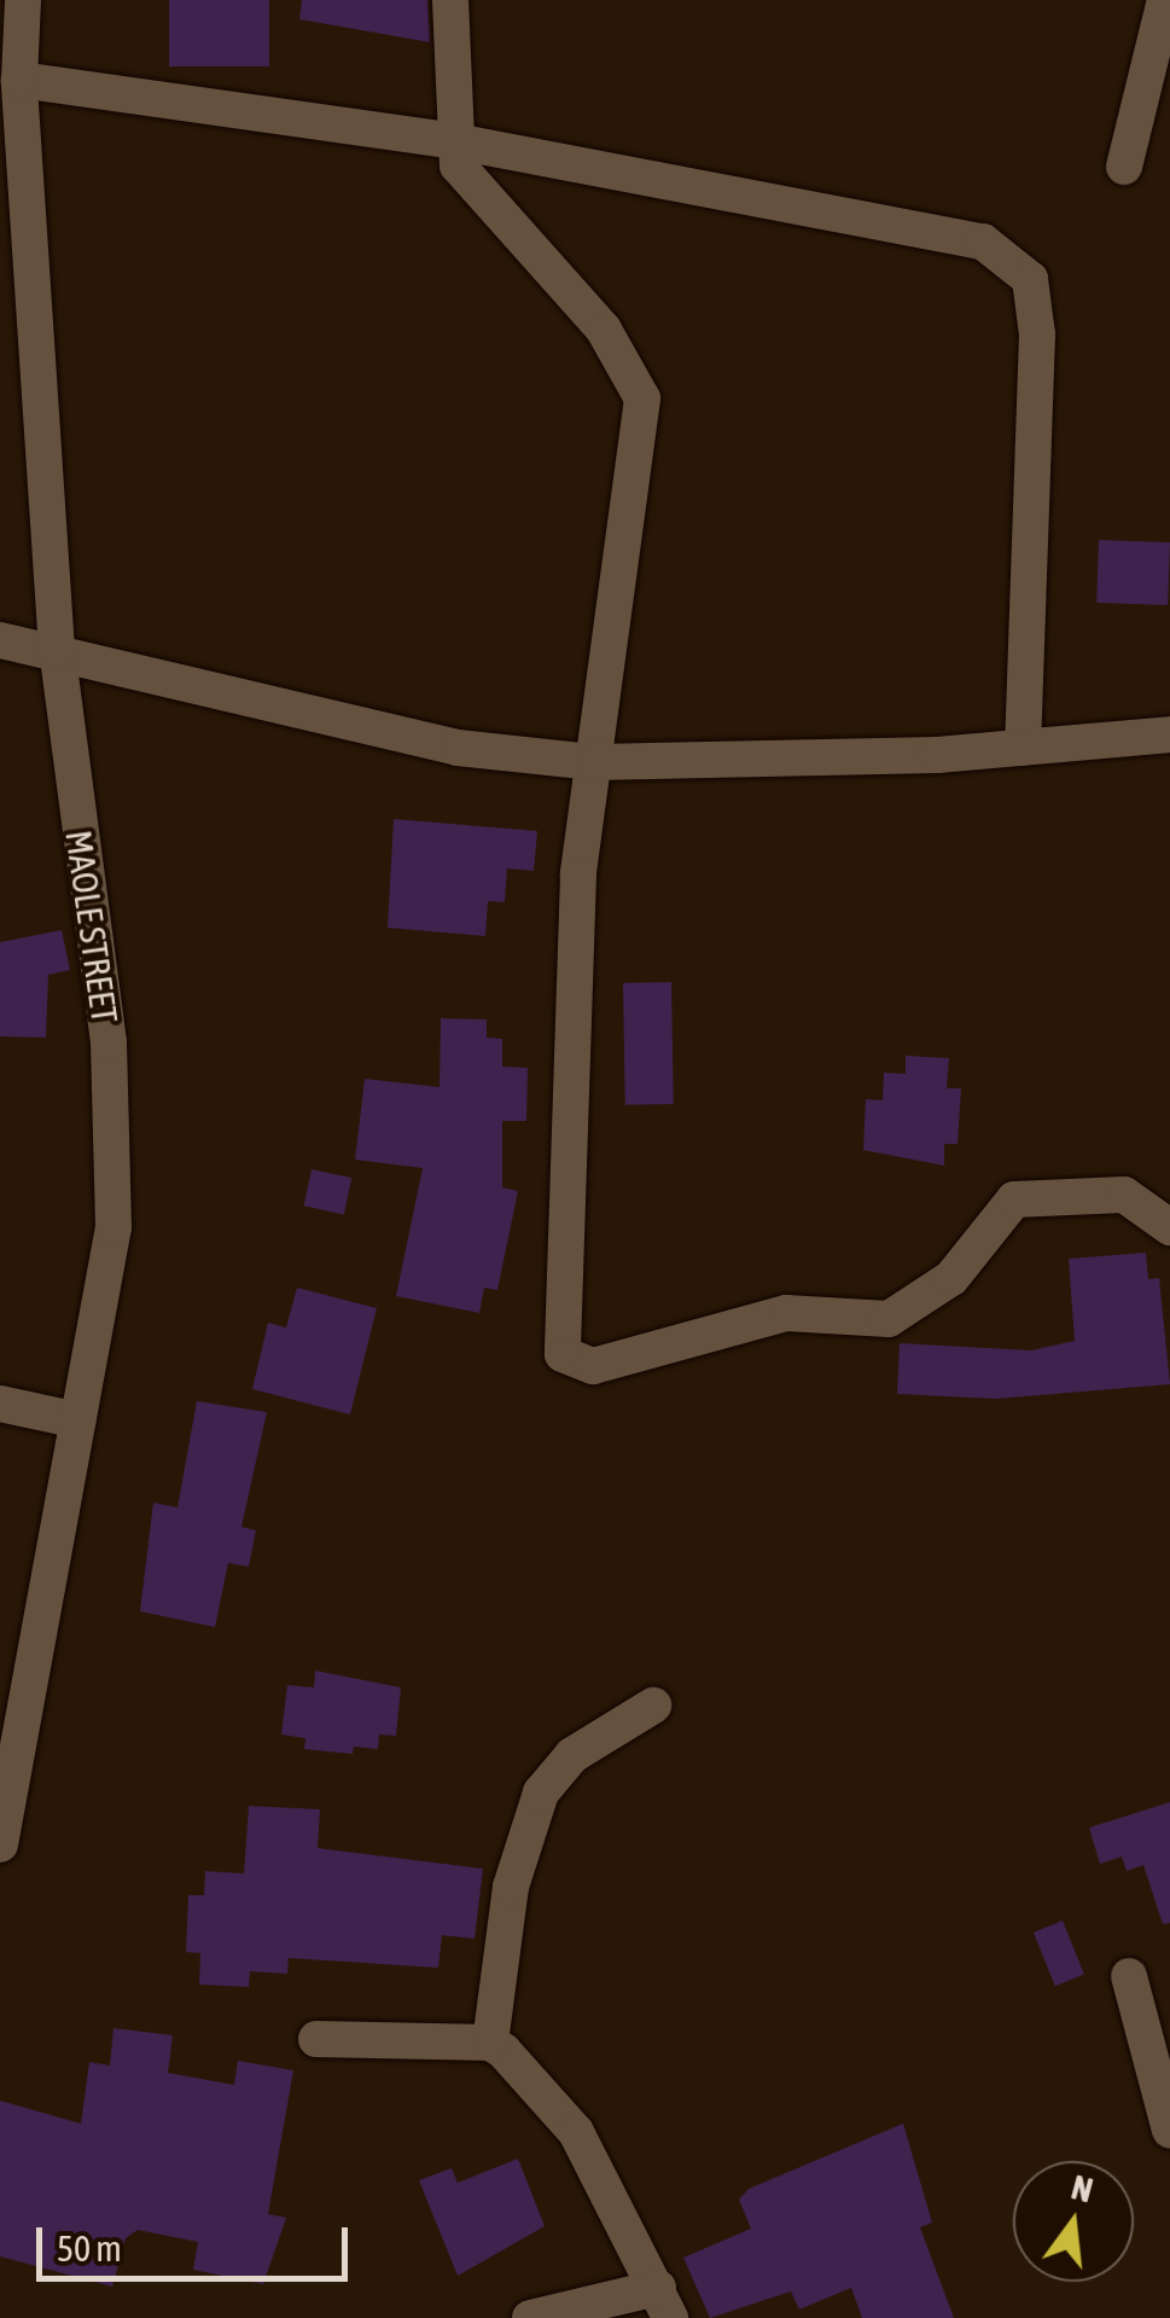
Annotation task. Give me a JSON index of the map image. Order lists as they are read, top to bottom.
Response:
{
  "streets": {
    "street": ["MAOLE STREET"]
  },
  "scale_bar": "50 m",
  "north": "top"
}
